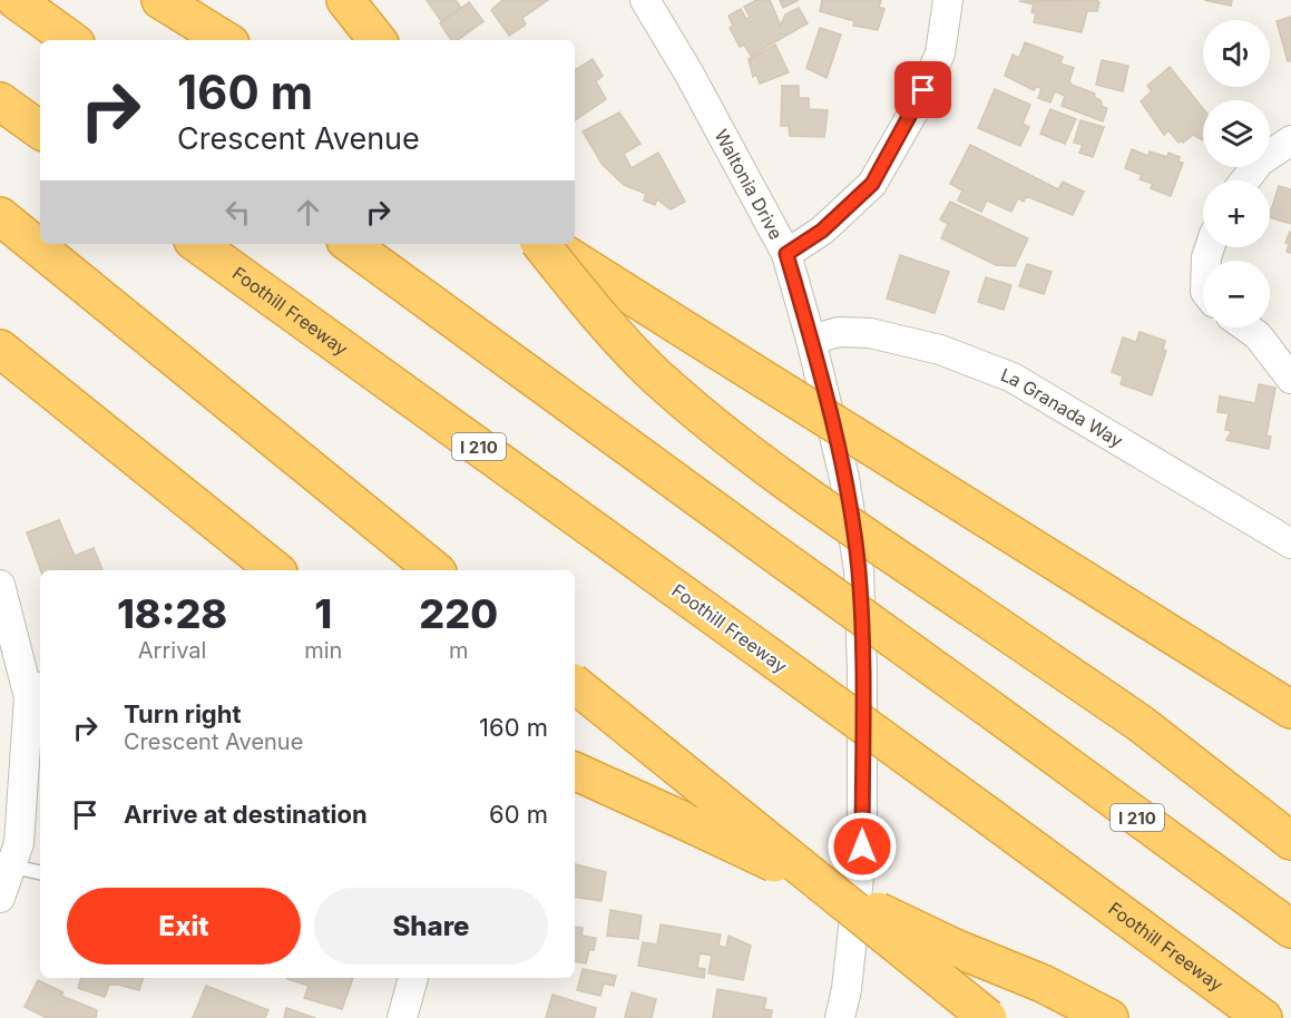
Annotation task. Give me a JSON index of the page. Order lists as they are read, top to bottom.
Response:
{
  "streets": {
    "highway": ["Foothill Freeway", "I 210"],
    "street": ["Waltonia Drive", "La Granada Way"]
  },
  "crossings": [
    ["Waltonia Drive", "La Granada Way"]
  ],
  "page": {
    "map_buttons": ["+", "−"],
    "turn": ["160 m", "Crescent Avenue"],
    "eta": [
      "18:28",
      "Arrival",
      "1",
      "min",
      "220",
      "m"
    ],
    "list": [
      {
        "name": "Turn right",
        "note": "Crescent Avenue",
        "value": "160 m"
      },
      {
        "name": "Arrive at destination",
        "value": "60 m"
      }
    ],
    "buttons": ["Exit", "Share"]
  }
}
